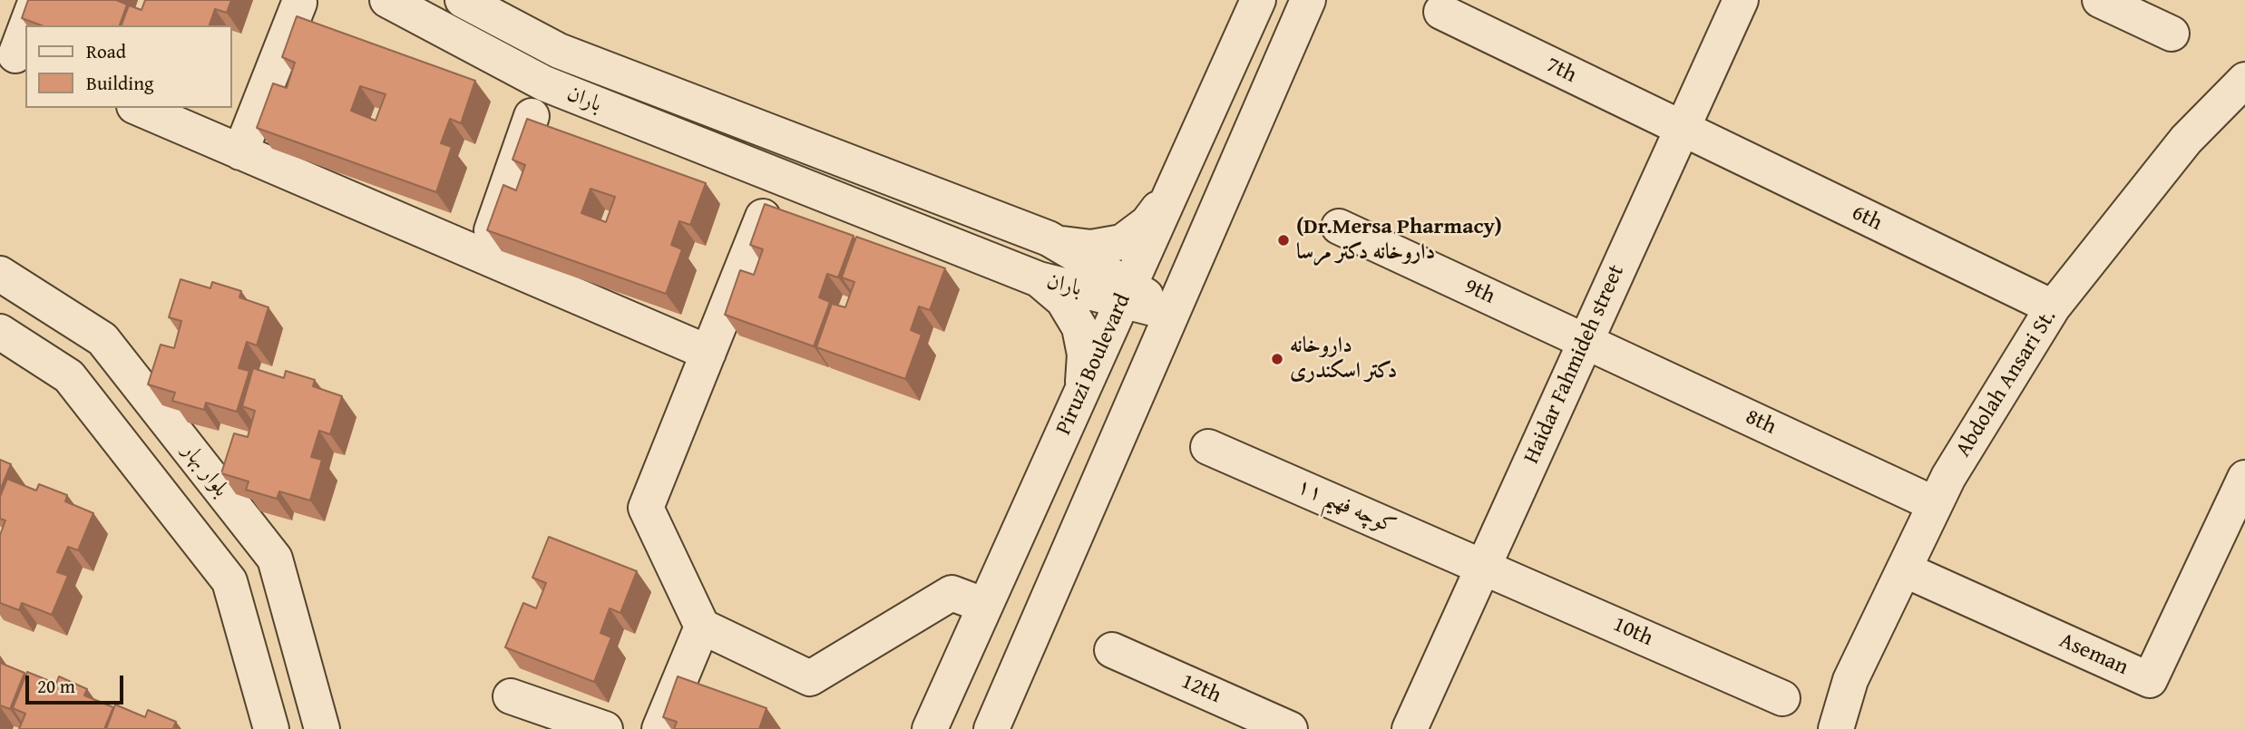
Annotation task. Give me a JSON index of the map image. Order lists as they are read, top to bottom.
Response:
{
  "streets": {
    "street": [
      "7th",
      "باران",
      "6th",
      "9th",
      "Piruzi Boulevard",
      "Haidar Fahmideh street",
      "Abdolah Ansari St.",
      "8th",
      "بلوار بهار",
      "کوچه فهیم ۱۱",
      "10th",
      "Aseman",
      "12th"
    ]
  },
  "crossings": [
    ["7th", "6th"],
    ["7th", "Haidar Fahmideh street"],
    ["باران", "Piruzi Boulevard"],
    ["6th", "Haidar Fahmideh street"],
    ["6th", "Abdolah Ansari St."],
    ["9th", "Haidar Fahmideh street"],
    ["9th", "8th"],
    ["Haidar Fahmideh street", "8th"],
    ["Haidar Fahmideh street", "کوچه فهیم ۱۱"],
    ["Haidar Fahmideh street", "10th"],
    ["Abdolah Ansari St.", "8th"],
    ["Abdolah Ansari St.", "Aseman"],
    ["کوچه فهیم ۱۱", "10th"]
  ],
  "places": ["(Dr.Mersa Pharmacy) داروخانه دکتر مرسا", "داروخانه دکتر اسکندری"],
  "legend": ["Road", "Building"],
  "scale_bar": "20 m"
}
